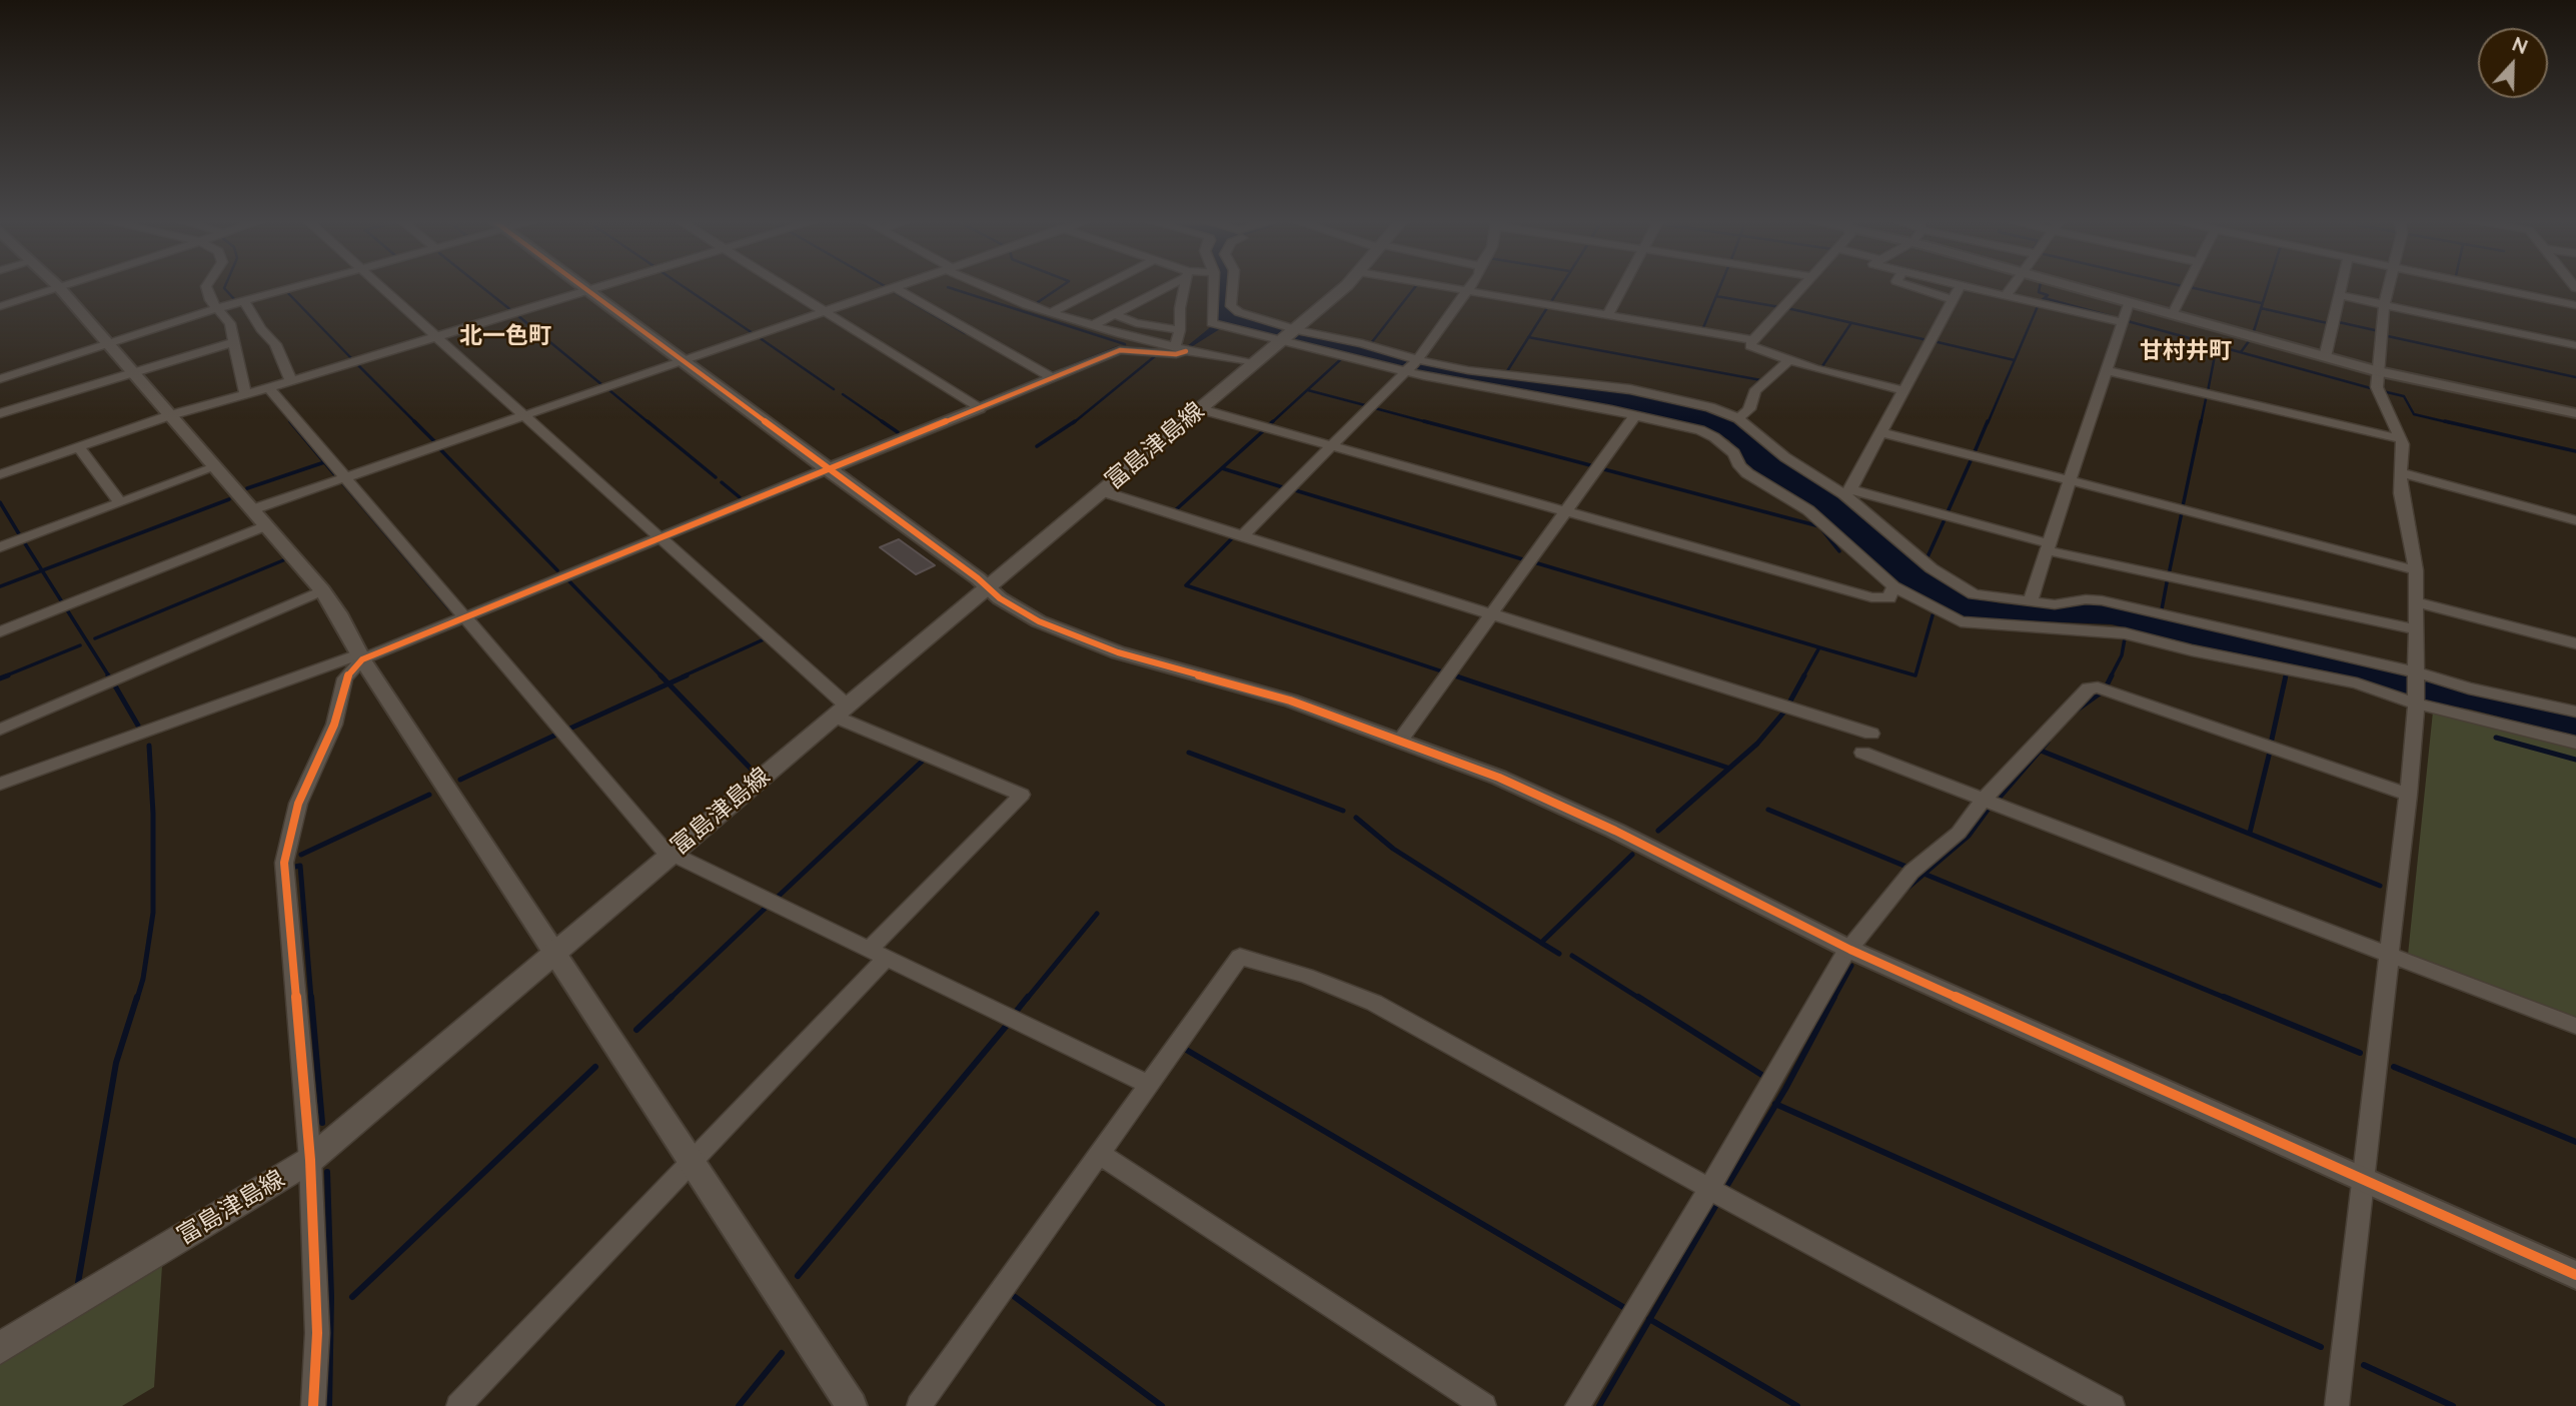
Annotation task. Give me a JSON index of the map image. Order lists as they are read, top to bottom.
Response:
{
  "streets": {
    "main road": ["富島津島線"]
  },
  "districts": ["北一色町", "甘村井町"],
  "north": "top"
}
